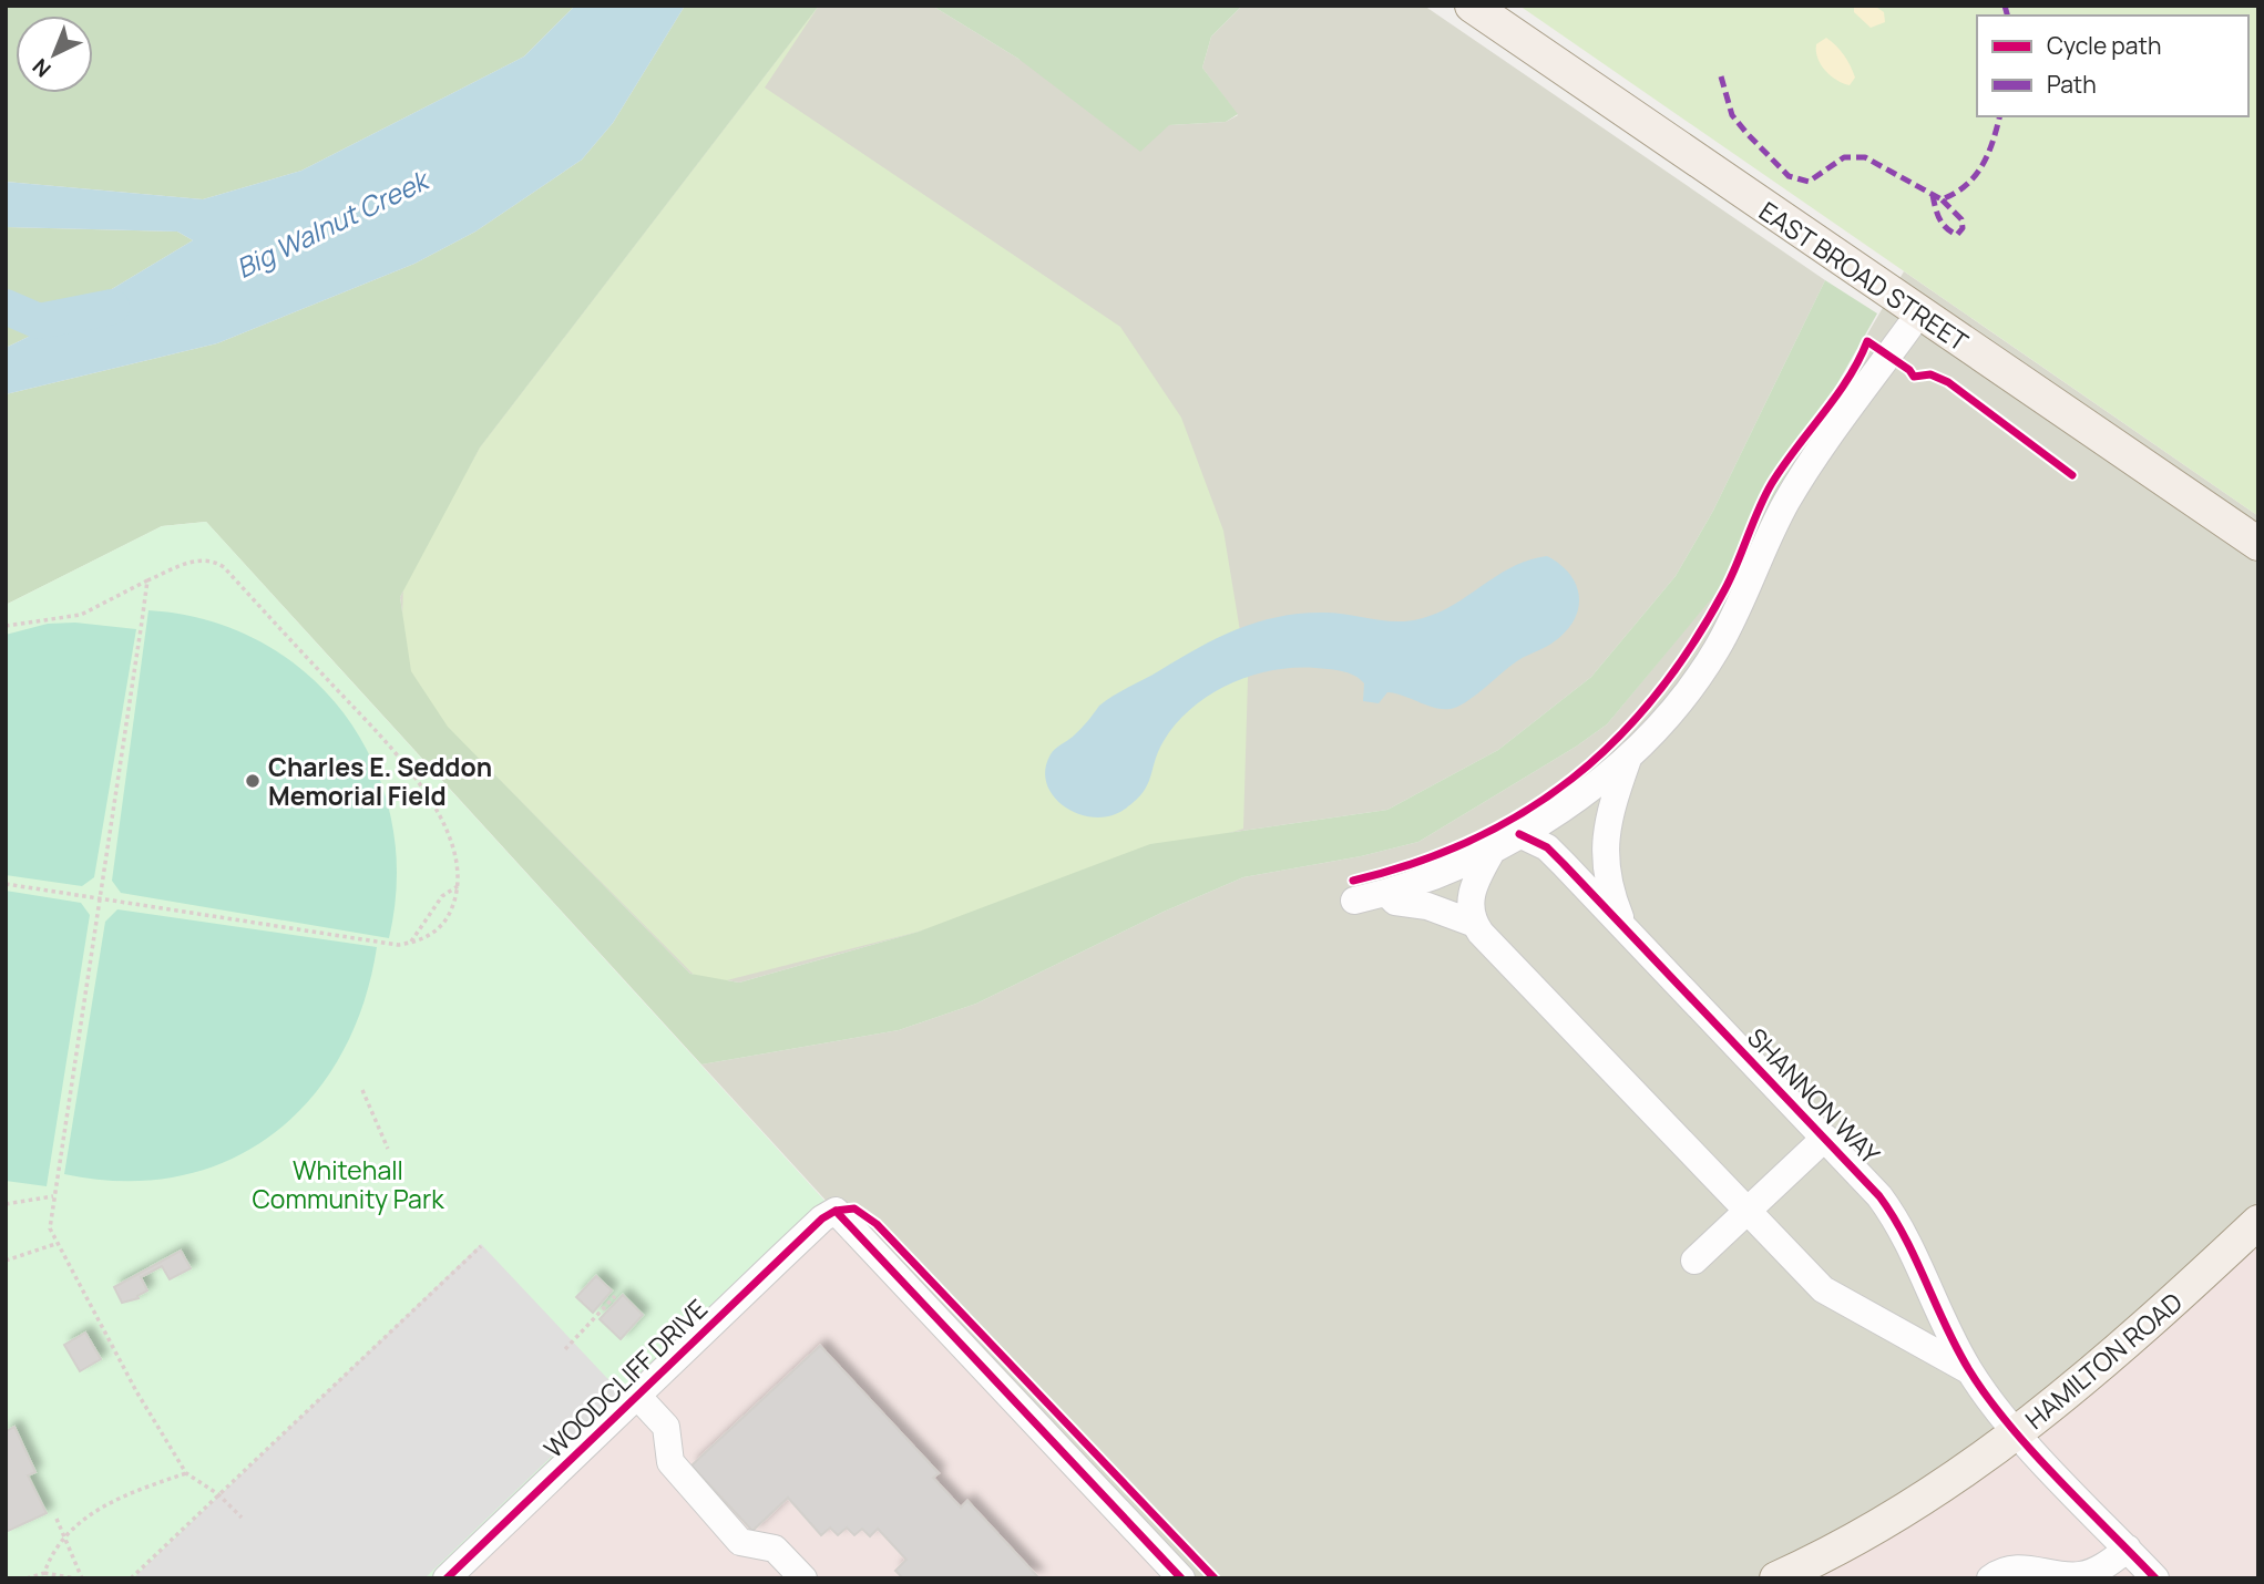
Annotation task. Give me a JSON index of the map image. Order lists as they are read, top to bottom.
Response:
{
  "streets": {
    "main road": ["EAST BROAD STREET", "HAMILTON ROAD"],
    "street": ["SHANNON WAY", "WOODCLIFF DRIVE"]
  },
  "crossings": [
    ["SHANNON WAY", "HAMILTON ROAD"]
  ],
  "water": ["Big Walnut Creek"],
  "parks": ["Whitehall Community Park"],
  "places": ["Charles E. Seddon Memorial Field"],
  "legend": ["Cycle path", "Path"],
  "north": "bottom left"
}
